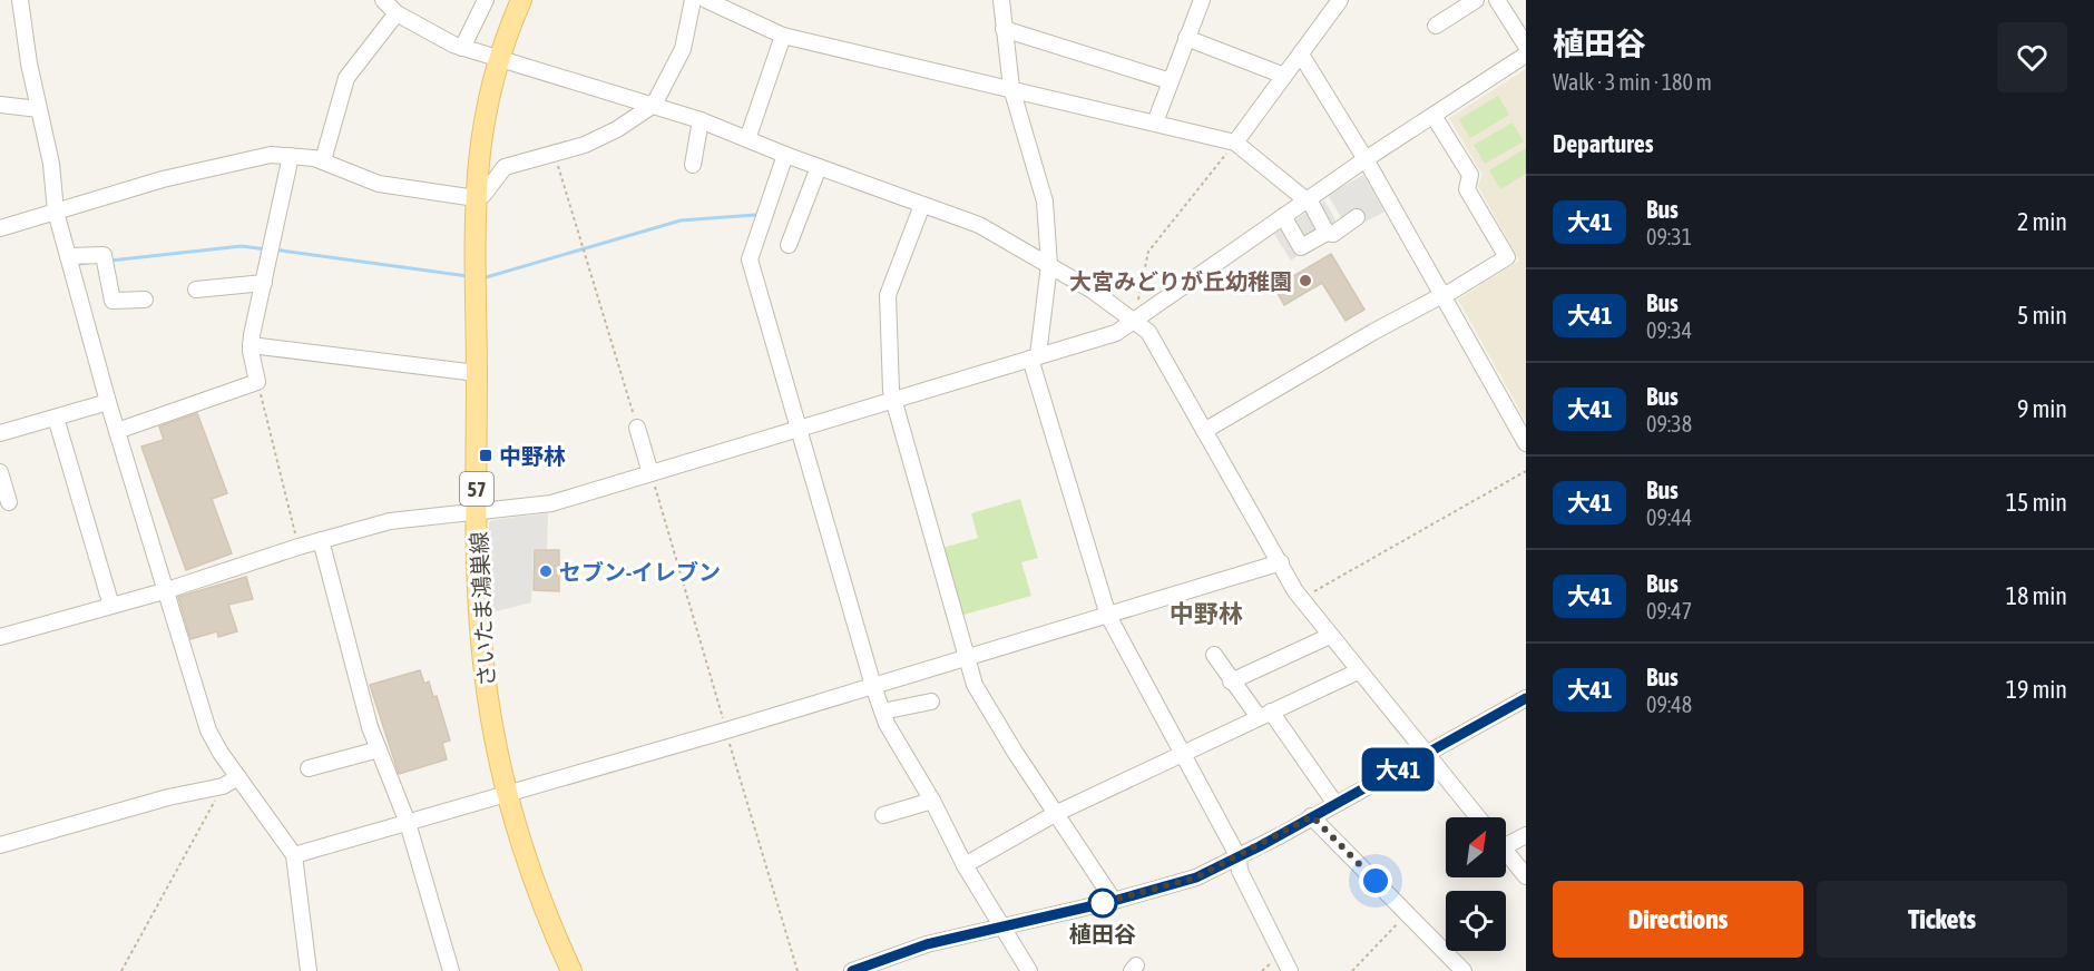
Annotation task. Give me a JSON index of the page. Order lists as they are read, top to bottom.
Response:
{
  "streets": {
    "main road": ["57", "さいたま鴻巣線"]
  },
  "districts": ["中野林"],
  "places": {
    "other": ["大宮みどりが丘幼稚園", "セブン-イレブン", "植田谷"],
    "transit": ["中野林"]
  },
  "lines": ["bus line 大41"],
  "north": "top right",
  "page": {
    "on_map": "大41",
    "heading": [
      ["植田谷", "Walk · 3 min · 180 m"],
      "Departures"
    ],
    "list": [
      {
        "mark": "大41",
        "name": "Bus",
        "note": "09:31",
        "value": "2 min"
      },
      {
        "mark": "大41",
        "name": "Bus",
        "note": "09:34",
        "value": "5 min"
      },
      {
        "mark": "大41",
        "name": "Bus",
        "note": "09:38",
        "value": "9 min"
      },
      {
        "mark": "大41",
        "name": "Bus",
        "note": "09:44",
        "value": "15 min"
      },
      {
        "mark": "大41",
        "name": "Bus",
        "note": "09:47",
        "value": "18 min"
      },
      {
        "mark": "大41",
        "name": "Bus",
        "note": "09:48",
        "value": "19 min"
      }
    ],
    "buttons": ["Directions", "Tickets"]
  }
}
